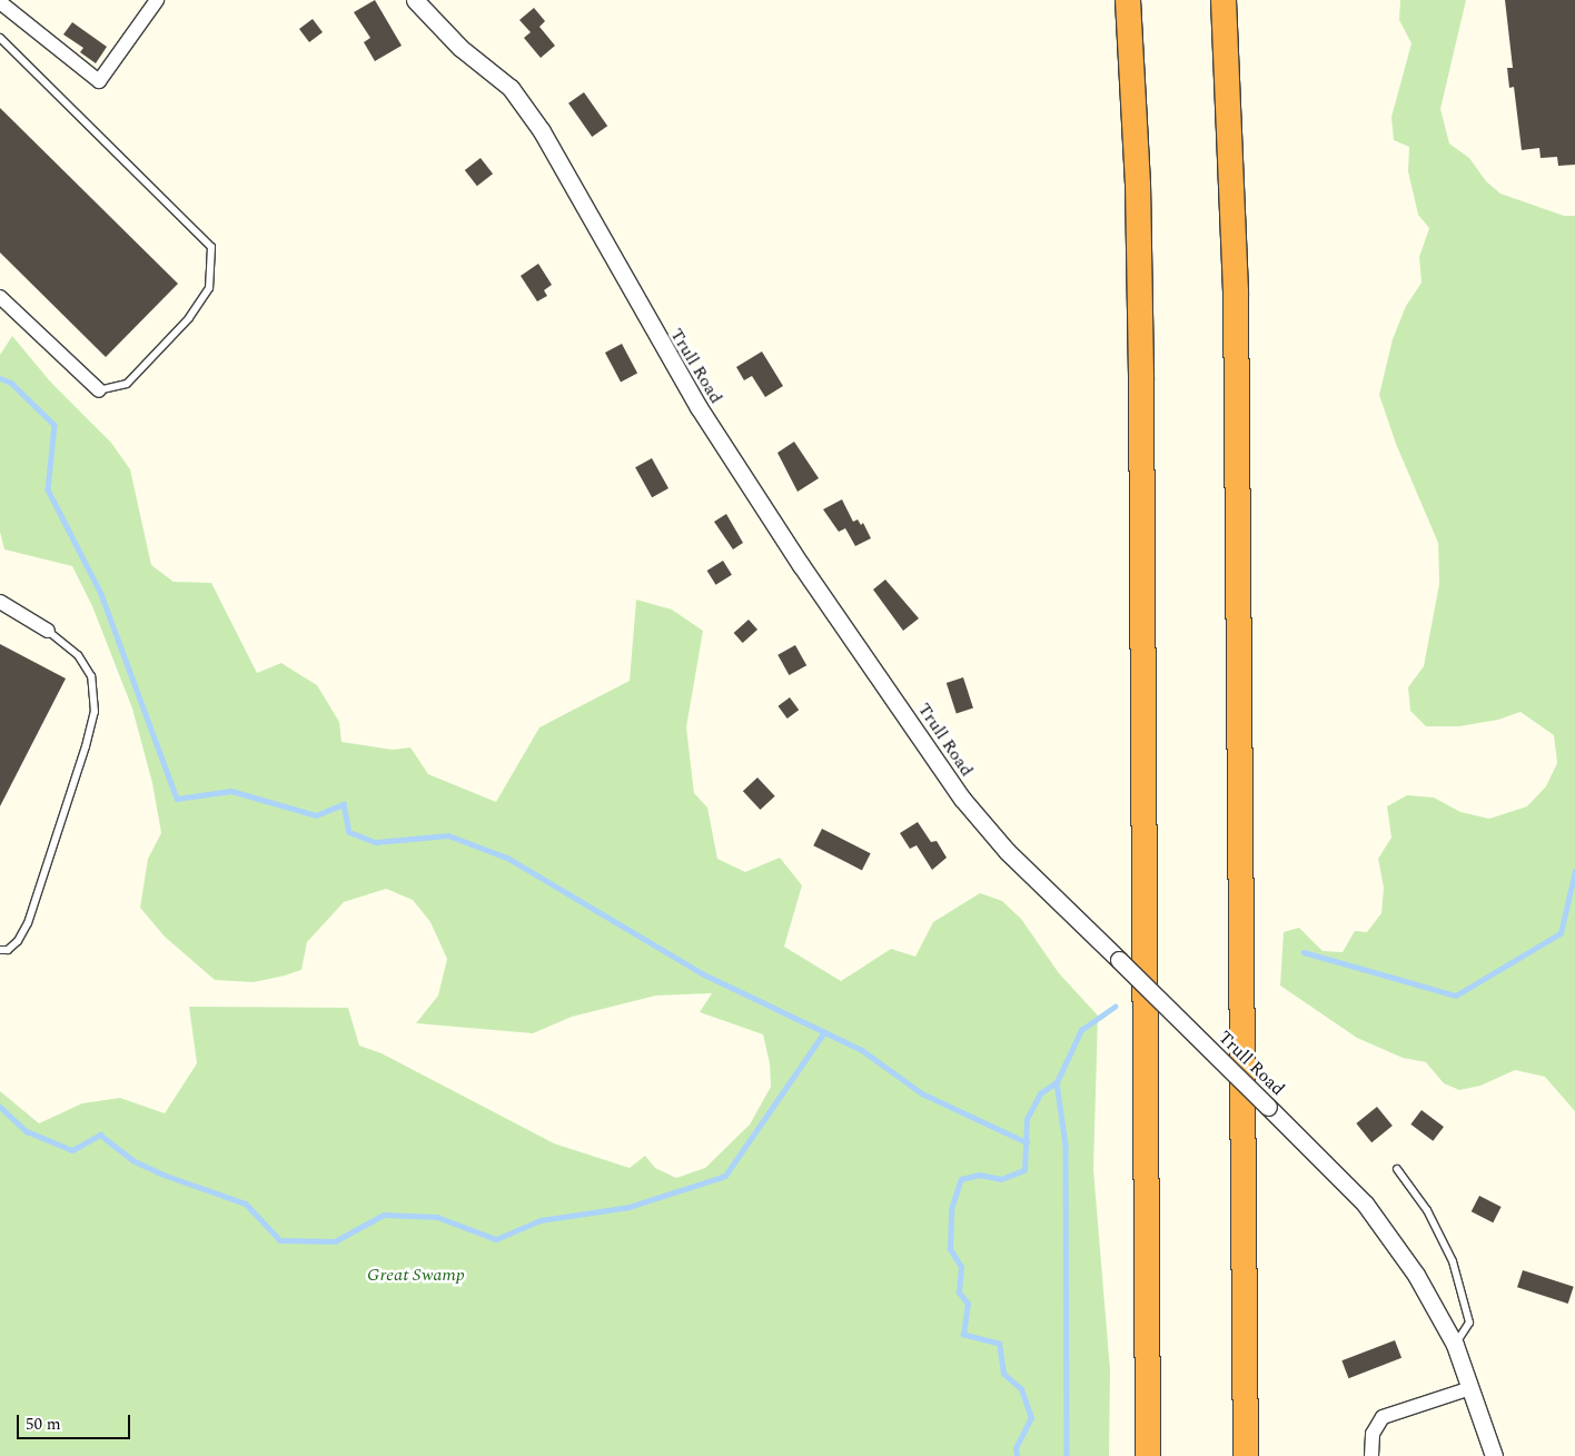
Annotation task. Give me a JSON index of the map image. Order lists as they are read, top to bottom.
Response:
{
  "streets": {
    "street": ["Trull Road"]
  },
  "parks": ["Great Swamp"],
  "scale_bar": "50 m"
}
